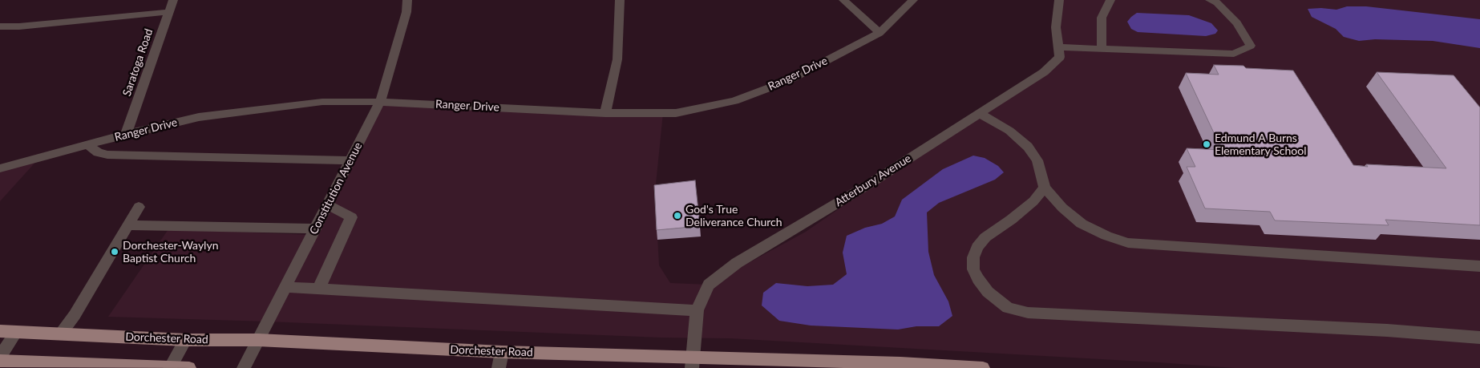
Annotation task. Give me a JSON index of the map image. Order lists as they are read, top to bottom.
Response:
{
  "streets": {
    "main road": ["Dorchester Road"],
    "street": [
      "Saratoga Road",
      "Ranger Drive",
      "Atterbury Avenue",
      "Constitution Avenue"
    ]
  },
  "crossings": [
    ["Saratoga Road", "Ranger Drive"],
    ["Ranger Drive", "Constitution Avenue"],
    ["Atterbury Avenue", "Dorchester Road"],
    ["Constitution Avenue", "Dorchester Road"]
  ],
  "places": ["Edmund A Burns Elementary School", "God's True Deliverance Church", "Dorchester-Waylyn Baptist Church"]
}
